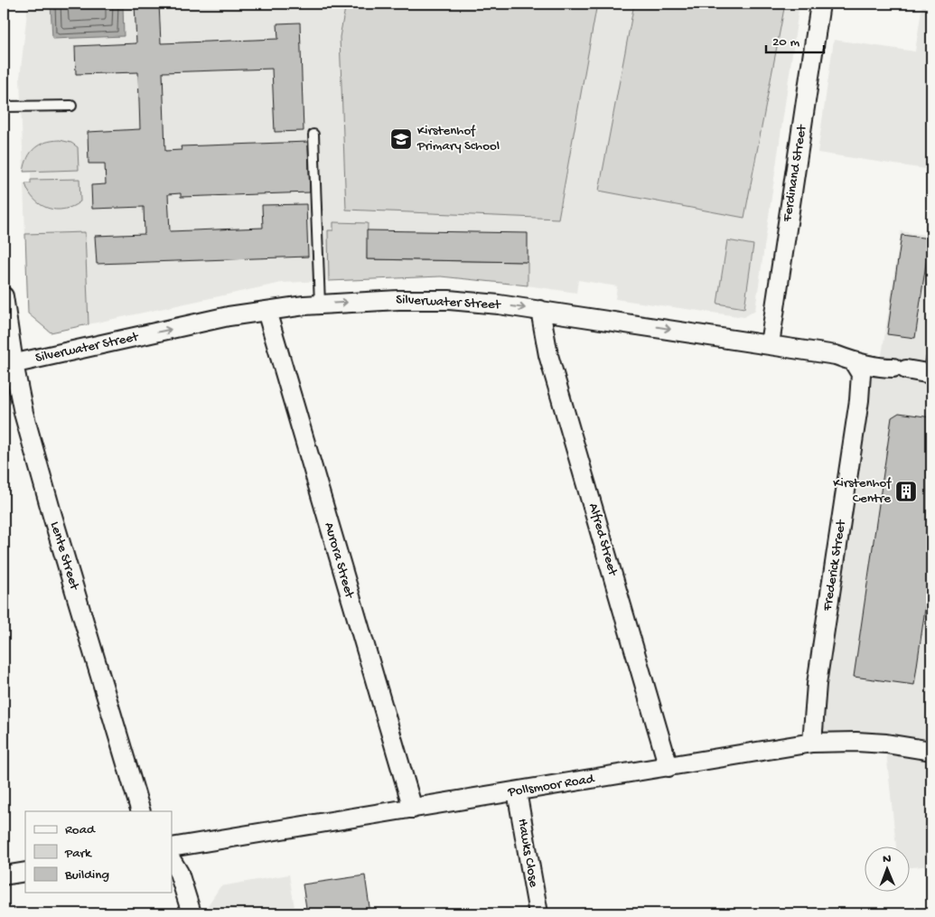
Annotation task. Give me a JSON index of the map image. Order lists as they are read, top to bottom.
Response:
{
  "streets": {
    "street": [
      "Ferdinand Street",
      "Silverwater Street",
      "Alfred Street",
      "Lente Street",
      "Aurora Street",
      "Frederick Street",
      "Pollsmoor Road",
      "Hawks Close"
    ]
  },
  "crossings": [
    ["Ferdinand Street", "Silverwater Street"],
    ["Silverwater Street", "Alfred Street"],
    ["Silverwater Street", "Lente Street"],
    ["Silverwater Street", "Aurora Street"],
    ["Silverwater Street", "Frederick Street"],
    ["Alfred Street", "Pollsmoor Road"],
    ["Aurora Street", "Pollsmoor Road"],
    ["Frederick Street", "Pollsmoor Road"],
    ["Pollsmoor Road", "Hawks Close"]
  ],
  "one_way": ["Silverwater Street"],
  "places": {
    "school or university": ["Kirstenhof Primary School"],
    "building": ["Kirstenhof Centre"]
  },
  "legend": ["Road", "Park", "Building"],
  "scale_bar": "20 m",
  "north": "top"
}
